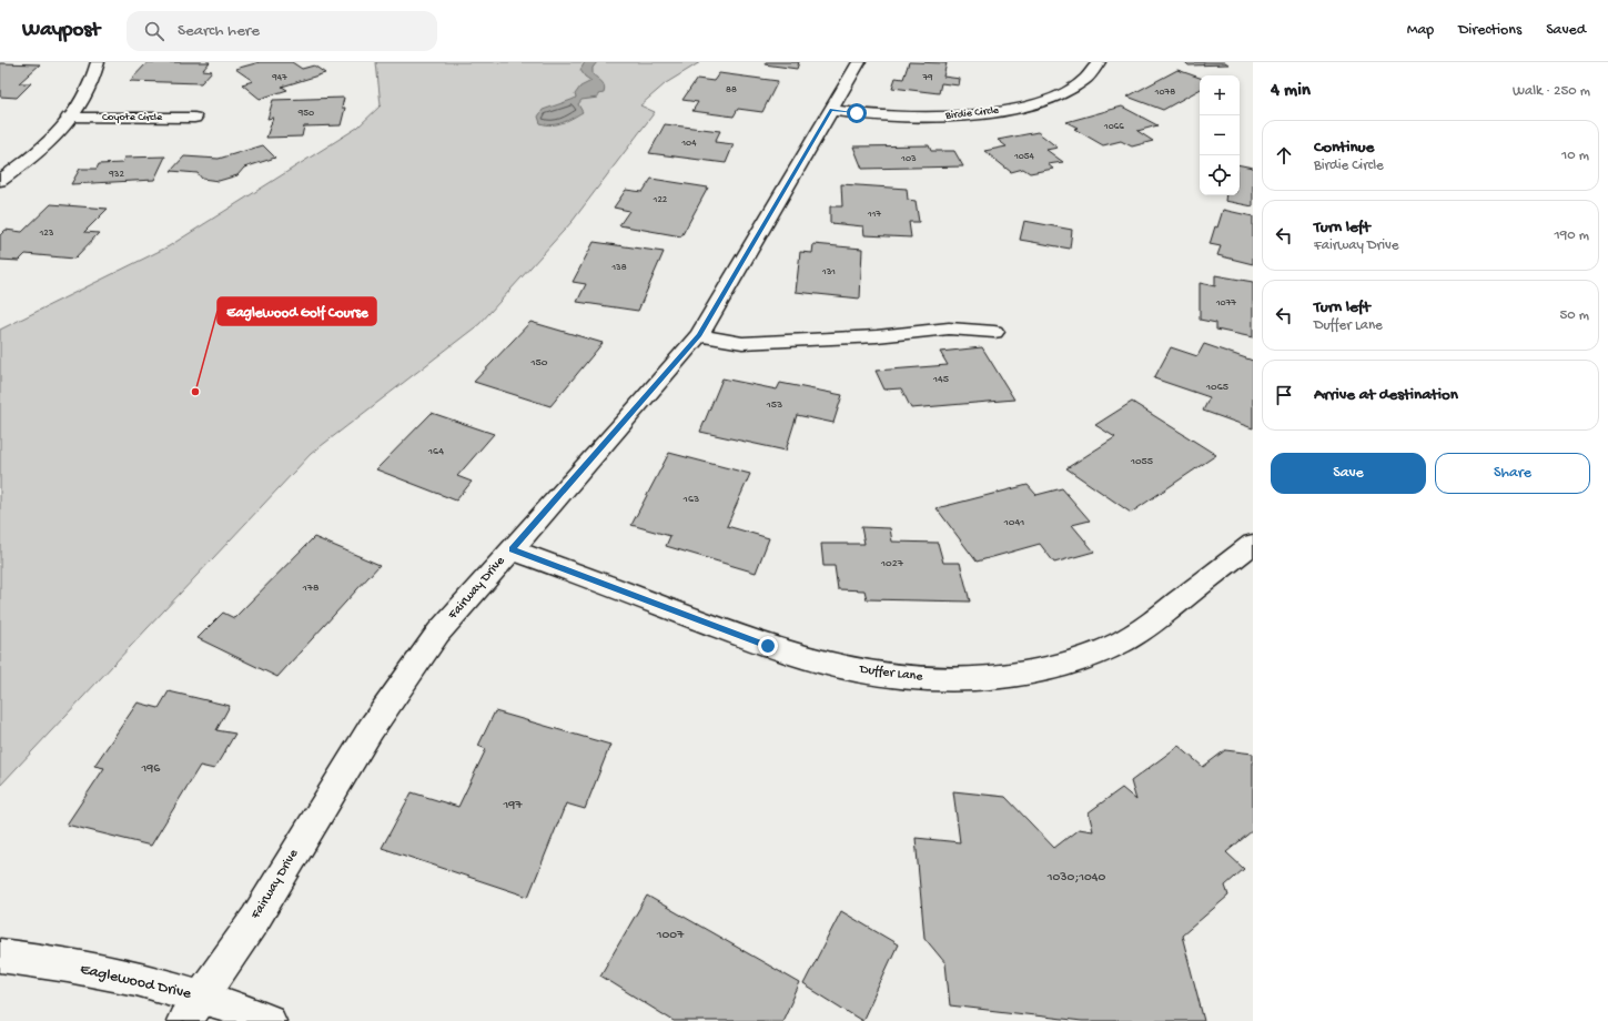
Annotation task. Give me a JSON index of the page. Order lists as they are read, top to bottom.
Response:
{
  "streets": {
    "street": [
      "Birdie Circle",
      "Coyote Circle",
      "Fairway Drive",
      "Duffer Lane",
      "Eaglewood Drive"
    ]
  },
  "crossings": [
    ["Birdie Circle", "Fairway Drive"],
    ["Fairway Drive", "Duffer Lane"],
    ["Fairway Drive", "Eaglewood Drive"]
  ],
  "places": ["Eaglewood Golf Course"],
  "house_numbers": [
    "947",
    "79",
    "88",
    "1078",
    "950",
    "1066",
    "104",
    "1054",
    "103",
    "932",
    "122",
    "117",
    "123",
    "138",
    "131",
    "1077",
    "150",
    "145",
    "1065",
    "153",
    "164",
    "1055",
    "163",
    "1041",
    "1027",
    "178",
    "196",
    "197",
    "1030;1040",
    "1007"
  ],
  "page": {
    "header": "Waypost",
    "search": "Search here",
    "nav": ["Map", "Directions", "Saved"],
    "heading": ["4 min", "Walk · 250 m"],
    "map_buttons": ["+", "−"],
    "list": [
      ["Continue", "Birdie Circle", "10 m"],
      ["Turn left", "Fairway Drive", "190 m"],
      ["Turn left", "Duffer Lane", "50 m"],
      "Arrive at destination"
    ],
    "buttons": ["Save", "Share"]
  }
}
